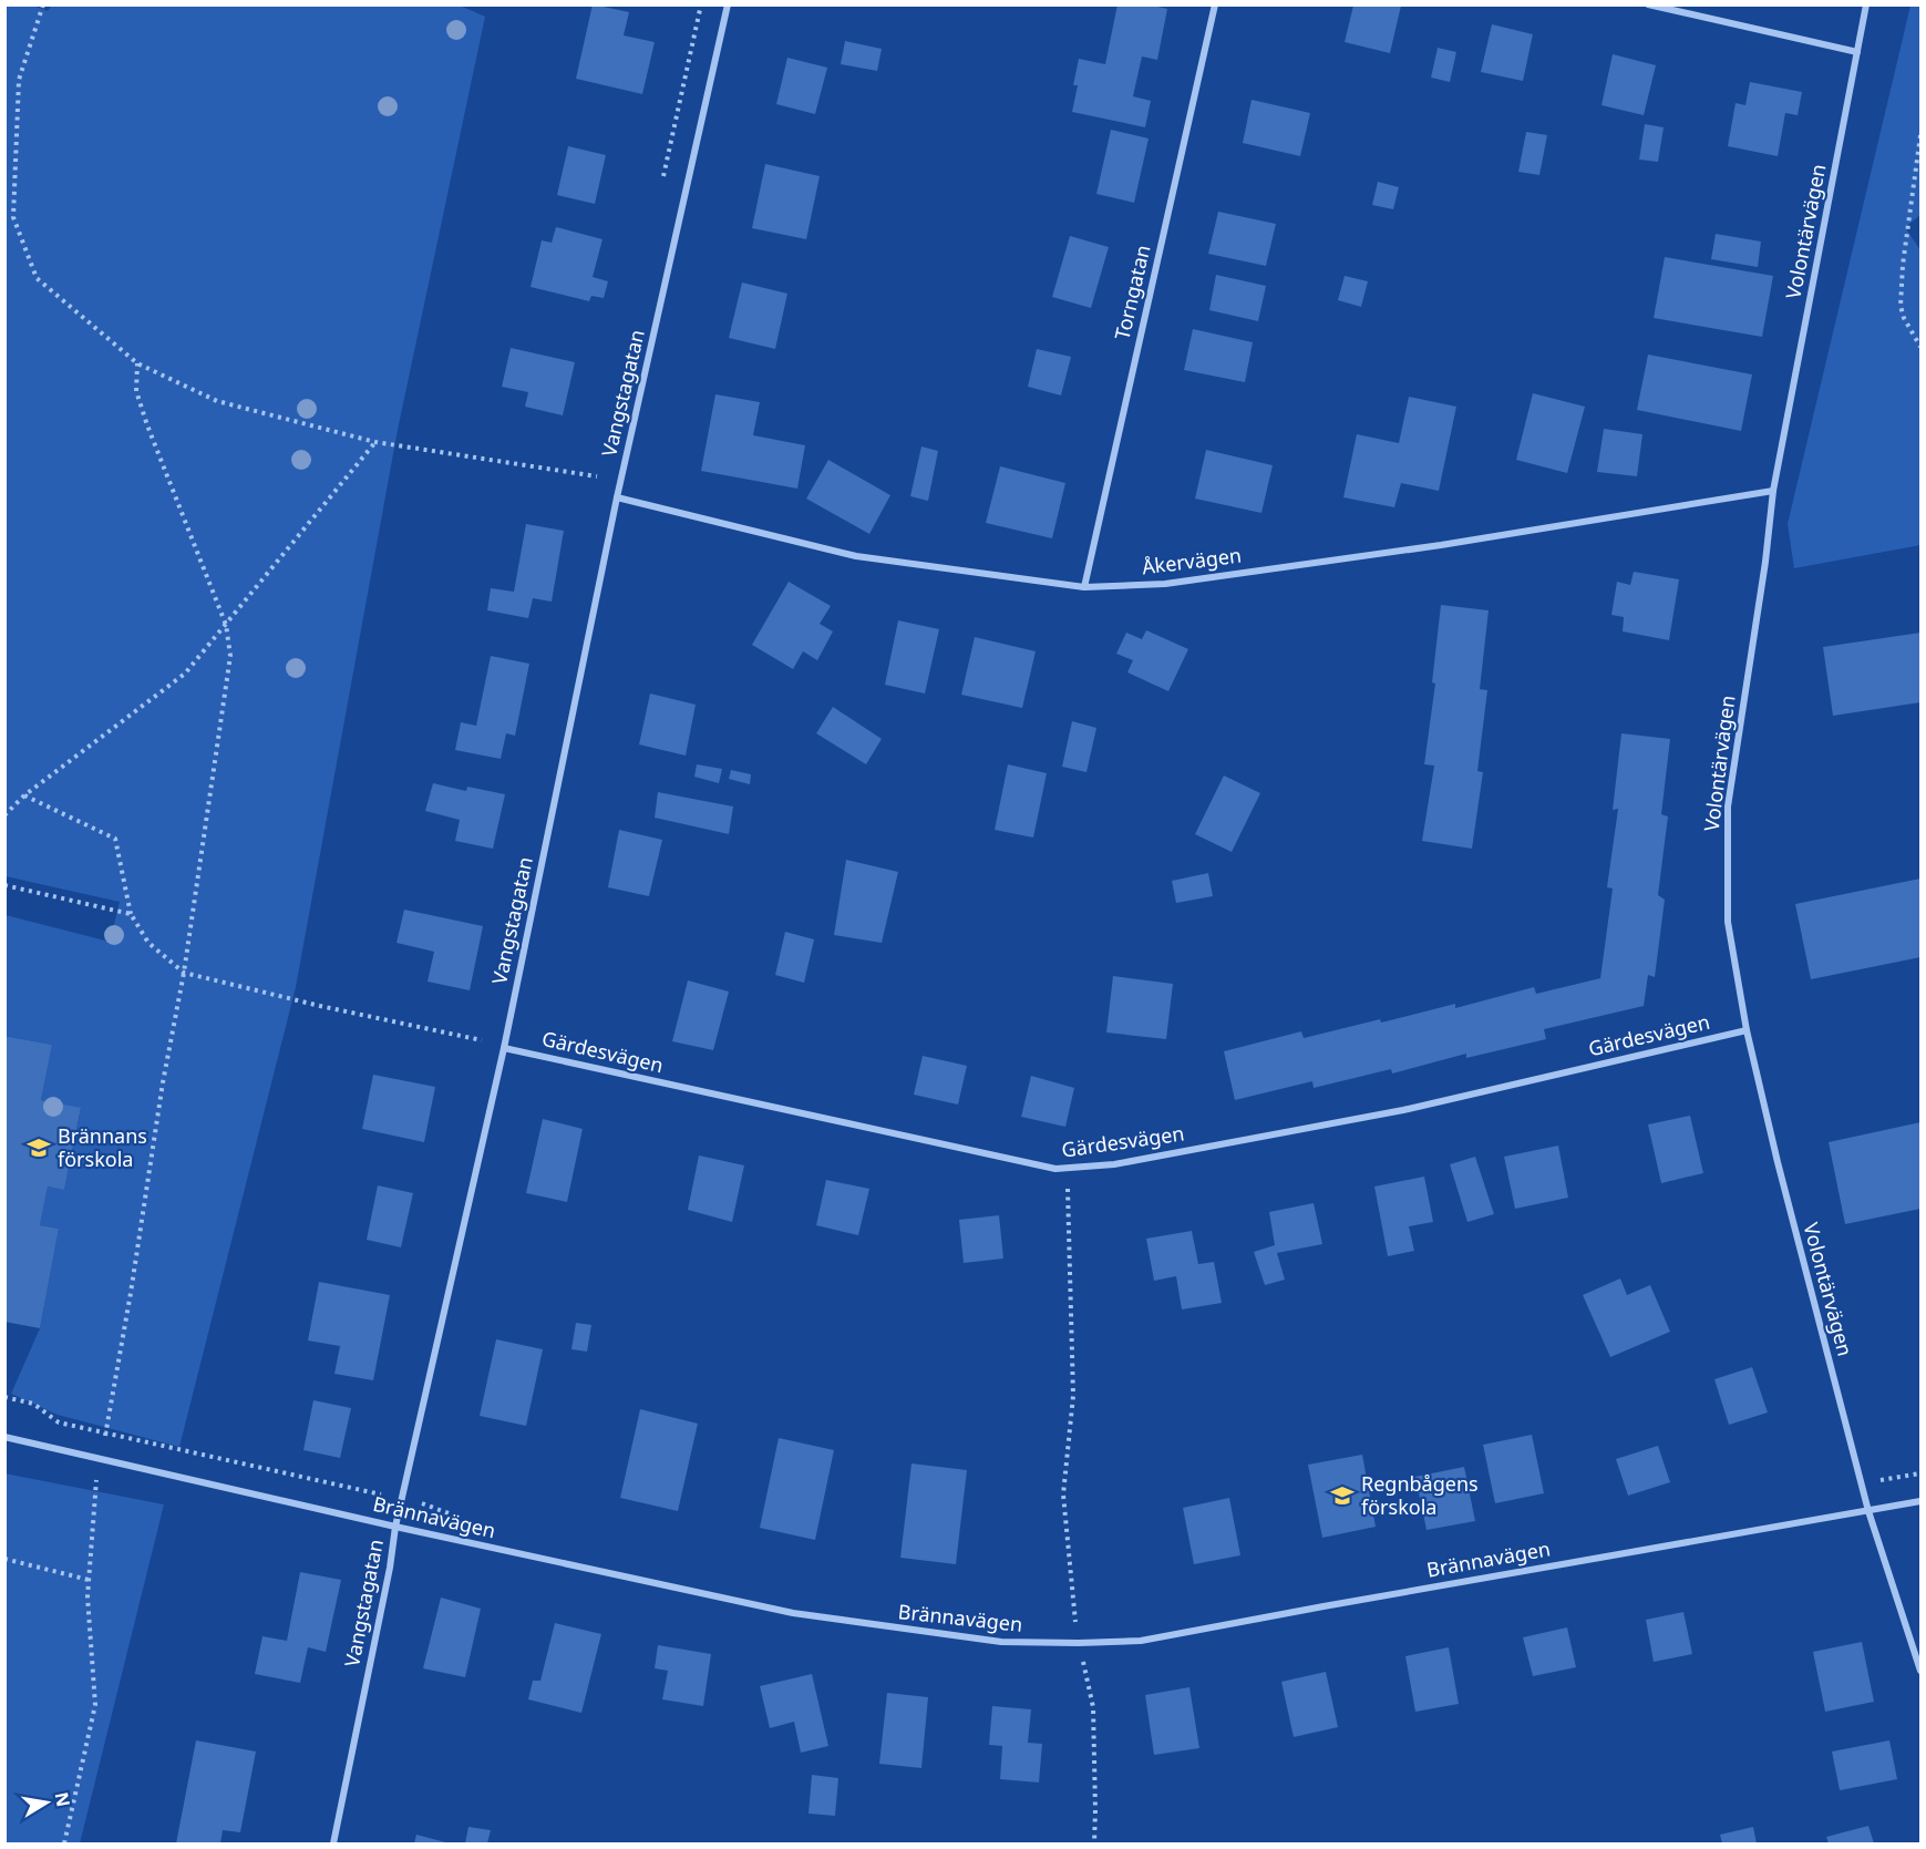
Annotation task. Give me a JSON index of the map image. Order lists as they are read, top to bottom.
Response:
{
  "streets": {
    "street": [
      "Volontärvägen",
      "Torngatan",
      "Vangstagatan",
      "Åkervägen",
      "Gärdesvägen",
      "Brännavägen"
    ]
  },
  "crossings": [
    ["Volontärvägen", "Åkervägen"],
    ["Volontärvägen", "Gärdesvägen"],
    ["Volontärvägen", "Brännavägen"],
    ["Torngatan", "Åkervägen"],
    ["Vangstagatan", "Åkervägen"],
    ["Vangstagatan", "Gärdesvägen"],
    ["Vangstagatan", "Brännavägen"]
  ],
  "places": {
    "school or university": ["Brännans förskola", "Regnbågens förskola"]
  },
  "north": "right"
}
